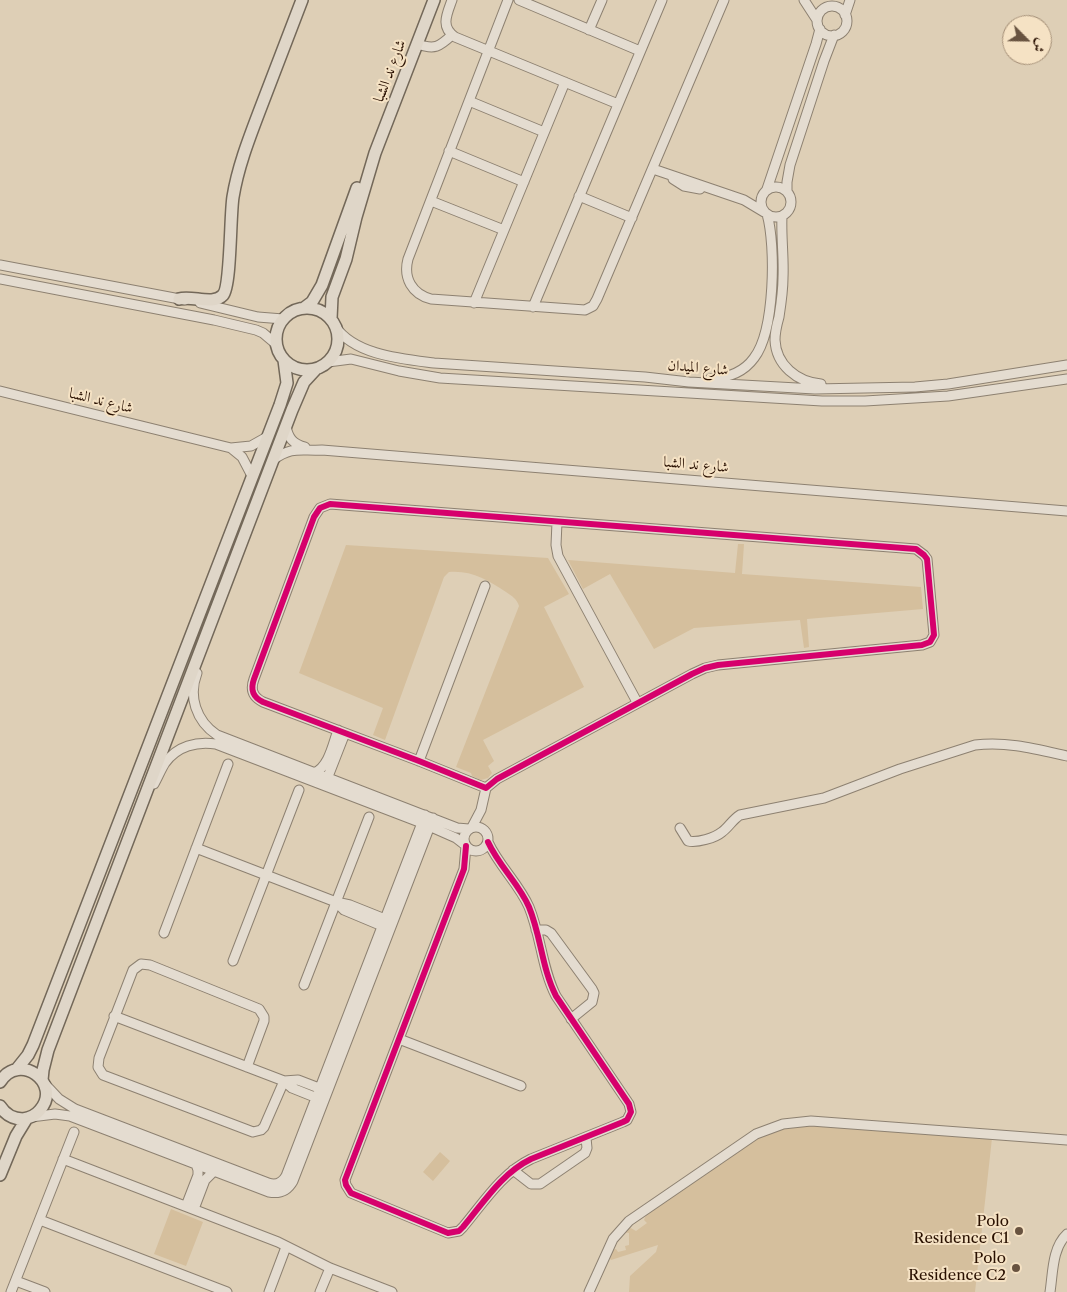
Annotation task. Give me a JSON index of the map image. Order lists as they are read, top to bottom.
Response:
{
  "streets": {
    "main road": ["شارع ند الشبا"],
    "street": ["شارع الميدان"]
  },
  "crossings": [
    ["شارع ند الشبا", "شارع الميدان"]
  ],
  "places": ["Polo Residence C1", "Polo Residence C2"],
  "north": "bottom right"
}
